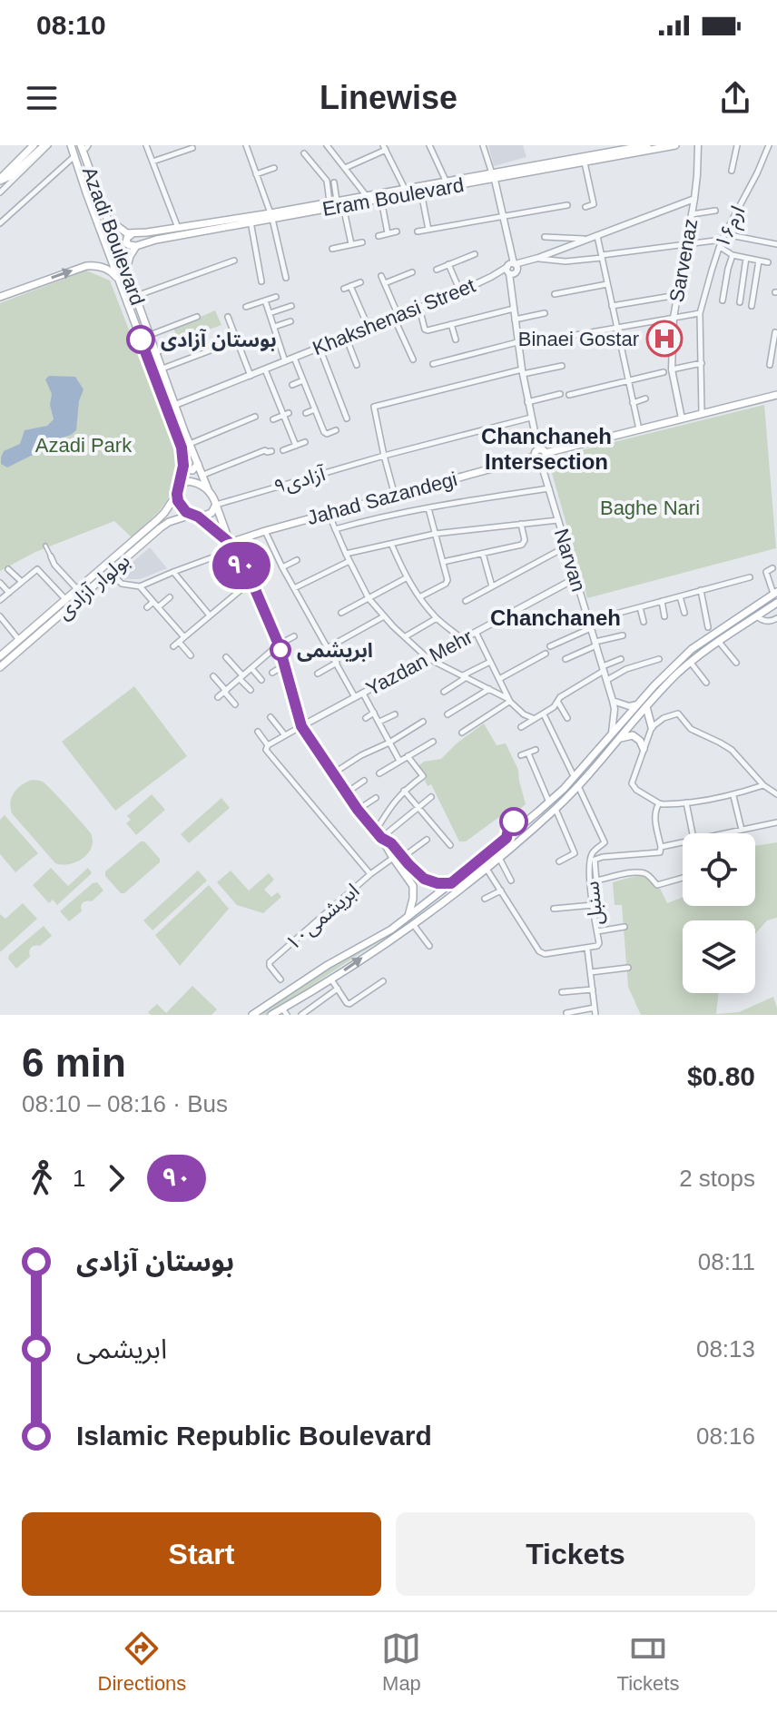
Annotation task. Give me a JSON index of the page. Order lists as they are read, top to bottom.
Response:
{
  "streets": {
    "main road": [
      "Eram Boulevard",
      "Azadi Boulevard",
      "Jahad Sazandegi",
      "بولوار آزادی"
    ],
    "street": [
      "ارم۱۶",
      "Sarvenaz",
      "Khakshenasi Street",
      "آزادی۹",
      "Narvan",
      "Yazdan Mehr",
      "سنبل",
      "ابریشمی۱۰"
    ]
  },
  "crossings": [
    ["Eram Boulevard", "Narvan"],
    ["ارم۱۶", "Jahad Sazandegi"],
    ["Azadi Boulevard", "Khakshenasi Street"],
    ["Azadi Boulevard", "آزادی۹"],
    ["Azadi Boulevard", "بولوار آزادی"],
    ["Sarvenaz", "Khakshenasi Street"],
    ["Sarvenaz", "Jahad Sazandegi"],
    ["Khakshenasi Street", "Narvan"],
    ["آزادی۹", "Narvan"],
    ["آزادی۹", "بولوار آزادی"],
    ["Jahad Sazandegi", "Narvan"],
    ["Narvan", "Yazdan Mehr"]
  ],
  "districts": ["Chanchaneh Intersection", "Chanchaneh"],
  "parks": ["Azadi Park", "Baghe Nari"],
  "places": {
    "hospital": ["Binaei Gostar"],
    "other": ["بوستان آزادی", "ابریشمی"]
  },
  "lines": ["bus line ۹۰"],
  "page": {
    "status": "08:10",
    "header": "Linewise",
    "on_map": "۹۰",
    "heading": ["6 min", "08:10 – 08:16 · Bus", "$0.80"],
    "legs": ["1", "۹۰", "2 stops"],
    "list": [
      {
        "name": "بوستان آزادی",
        "value": "08:11"
      },
      {
        "name": "ابریشمی",
        "value": "08:13"
      },
      {
        "name": "Islamic Republic Boulevard",
        "value": "08:16"
      }
    ],
    "buttons": ["Start", "Tickets"],
    "tabs": ["Directions", "Map", "Tickets"]
  }
}
